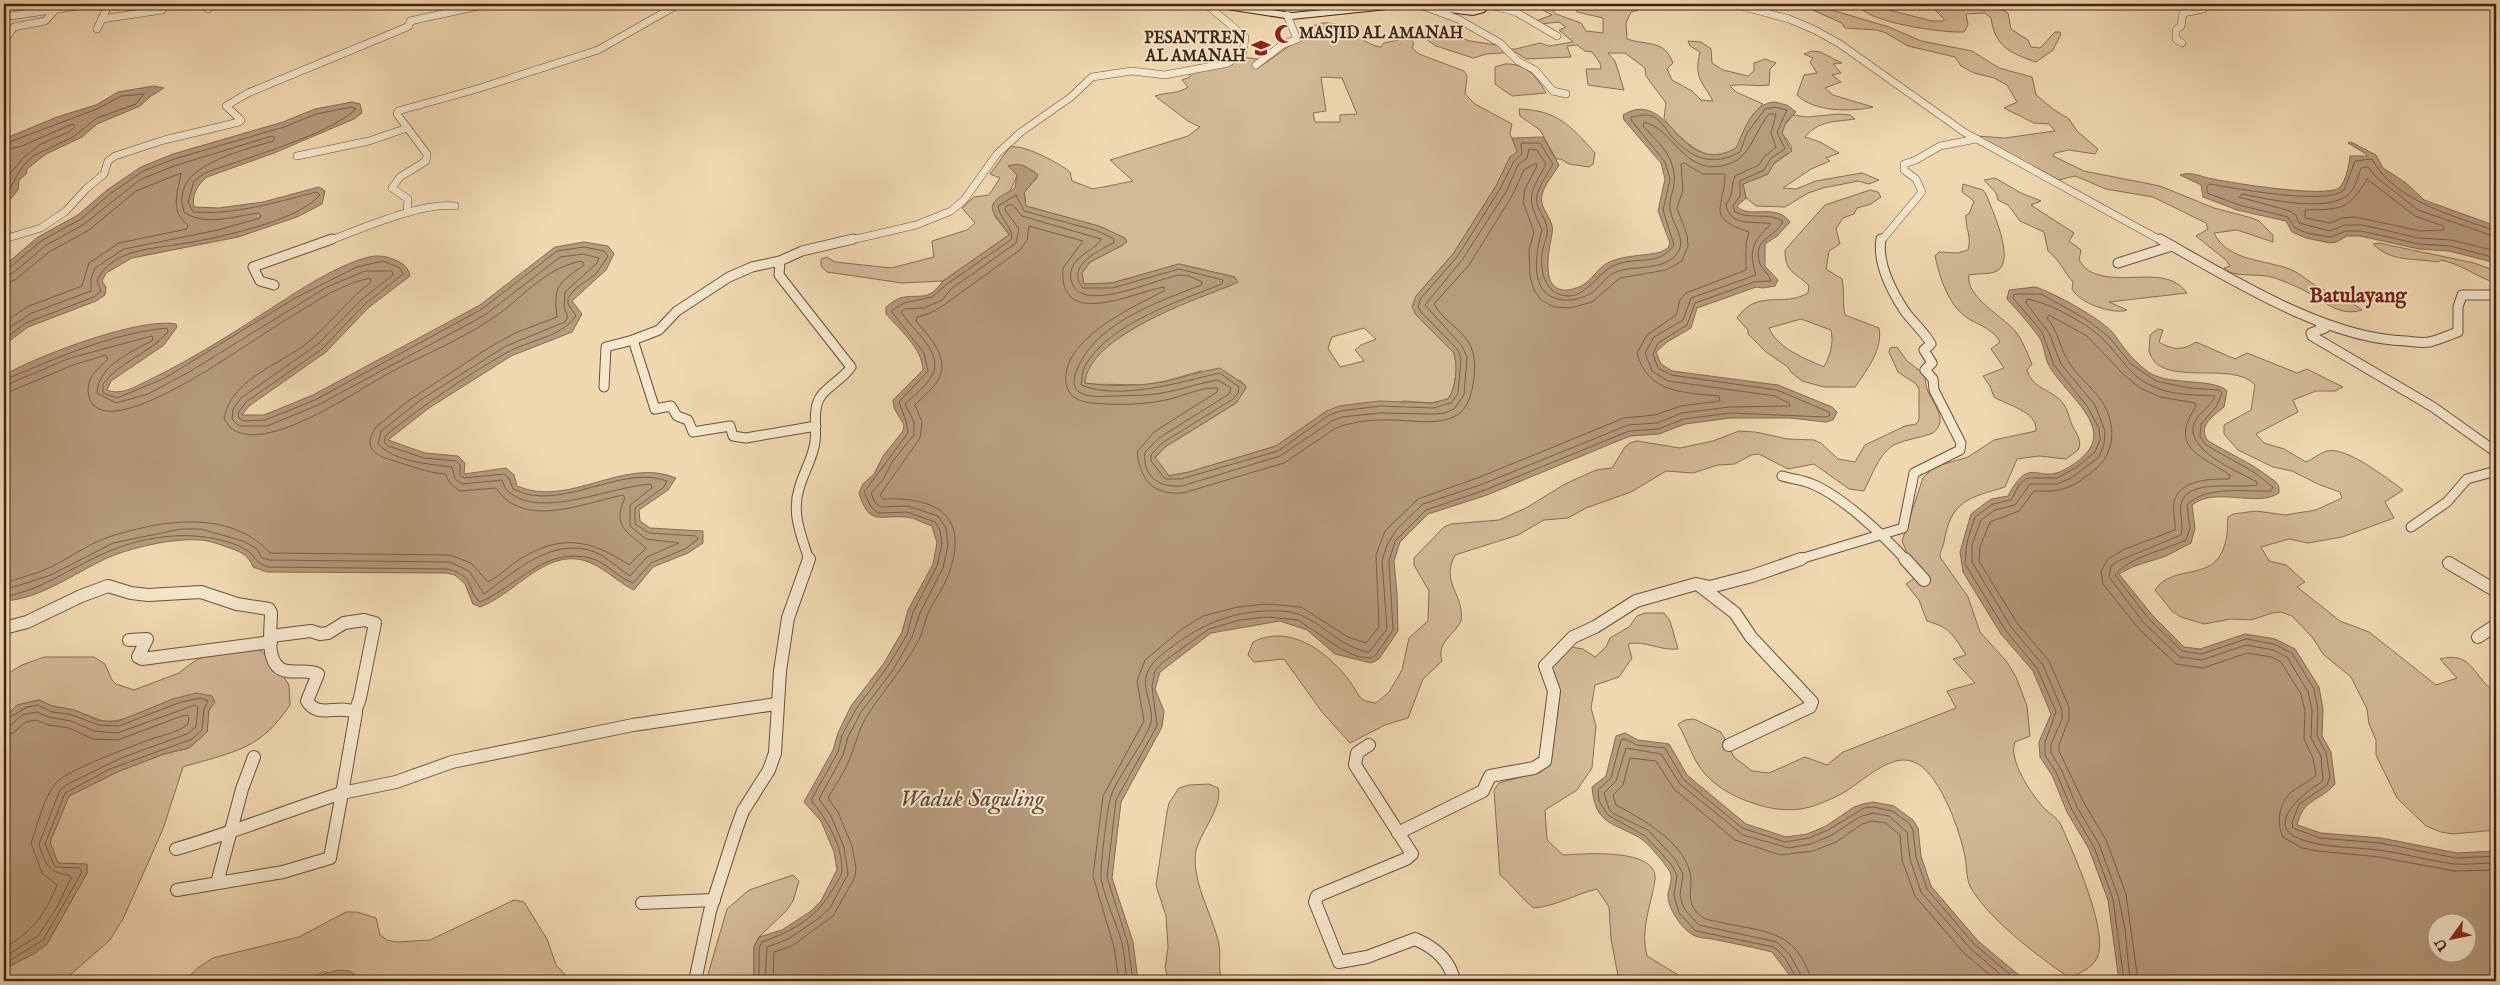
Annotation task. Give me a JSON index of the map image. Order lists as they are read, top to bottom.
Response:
{
  "districts": ["Batulayang"],
  "water": ["Waduk Saguling"],
  "places": {
    "mosque": ["MASJID AL AMANAH"],
    "school or university": ["PESANTREN AL AMANAH"]
  },
  "north": "bottom left"
}
